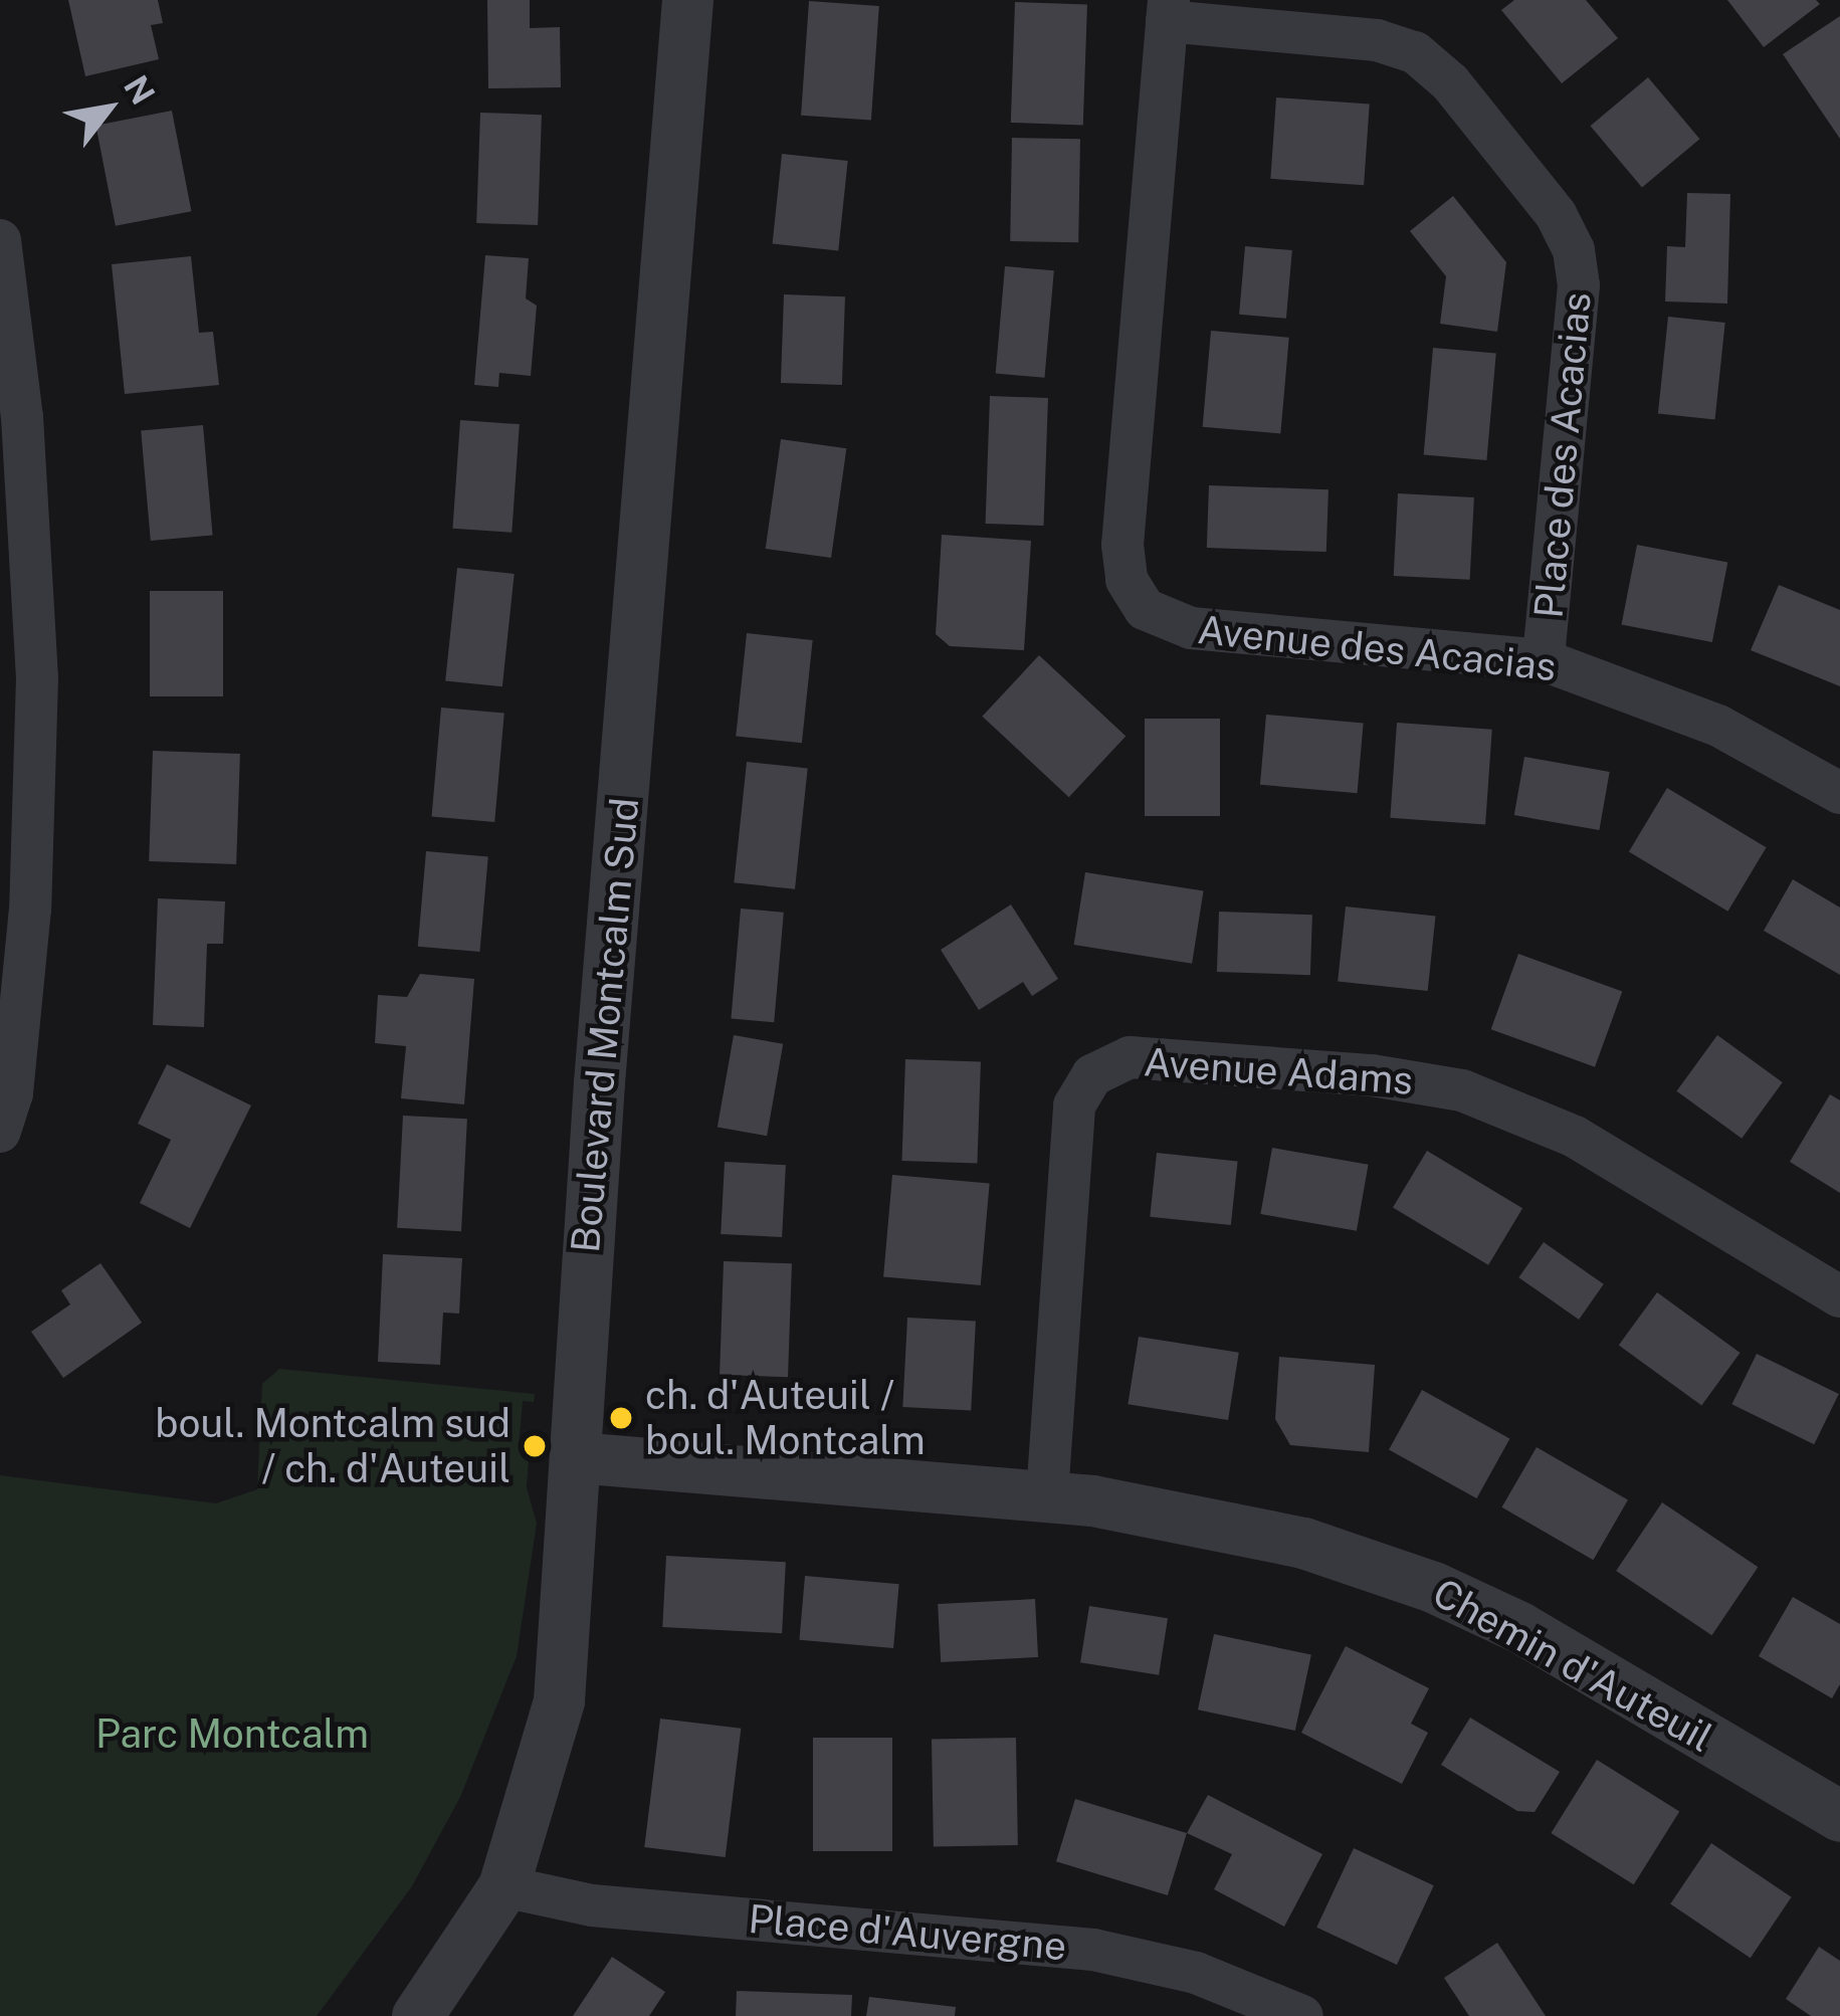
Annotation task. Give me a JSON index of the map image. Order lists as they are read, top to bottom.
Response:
{
  "streets": {
    "street": [
      "Place des Acacias",
      "Avenue des Acacias",
      "Boulevard Montcalm Sud",
      "Avenue Adams",
      "Chemin d'Auteuil",
      "Place d'Auvergne"
    ]
  },
  "crossings": [
    ["Place des Acacias", "Avenue des Acacias"],
    ["Boulevard Montcalm Sud", "Chemin d'Auteuil"],
    ["Boulevard Montcalm Sud", "Place d'Auvergne"],
    ["Avenue Adams", "Chemin d'Auteuil"]
  ],
  "parks": ["Parc Montcalm"],
  "places": ["ch. d'Auteuil / boul. Montcalm", "boul. Montcalm sud / ch. d'Auteuil"],
  "north": "top right"
}
